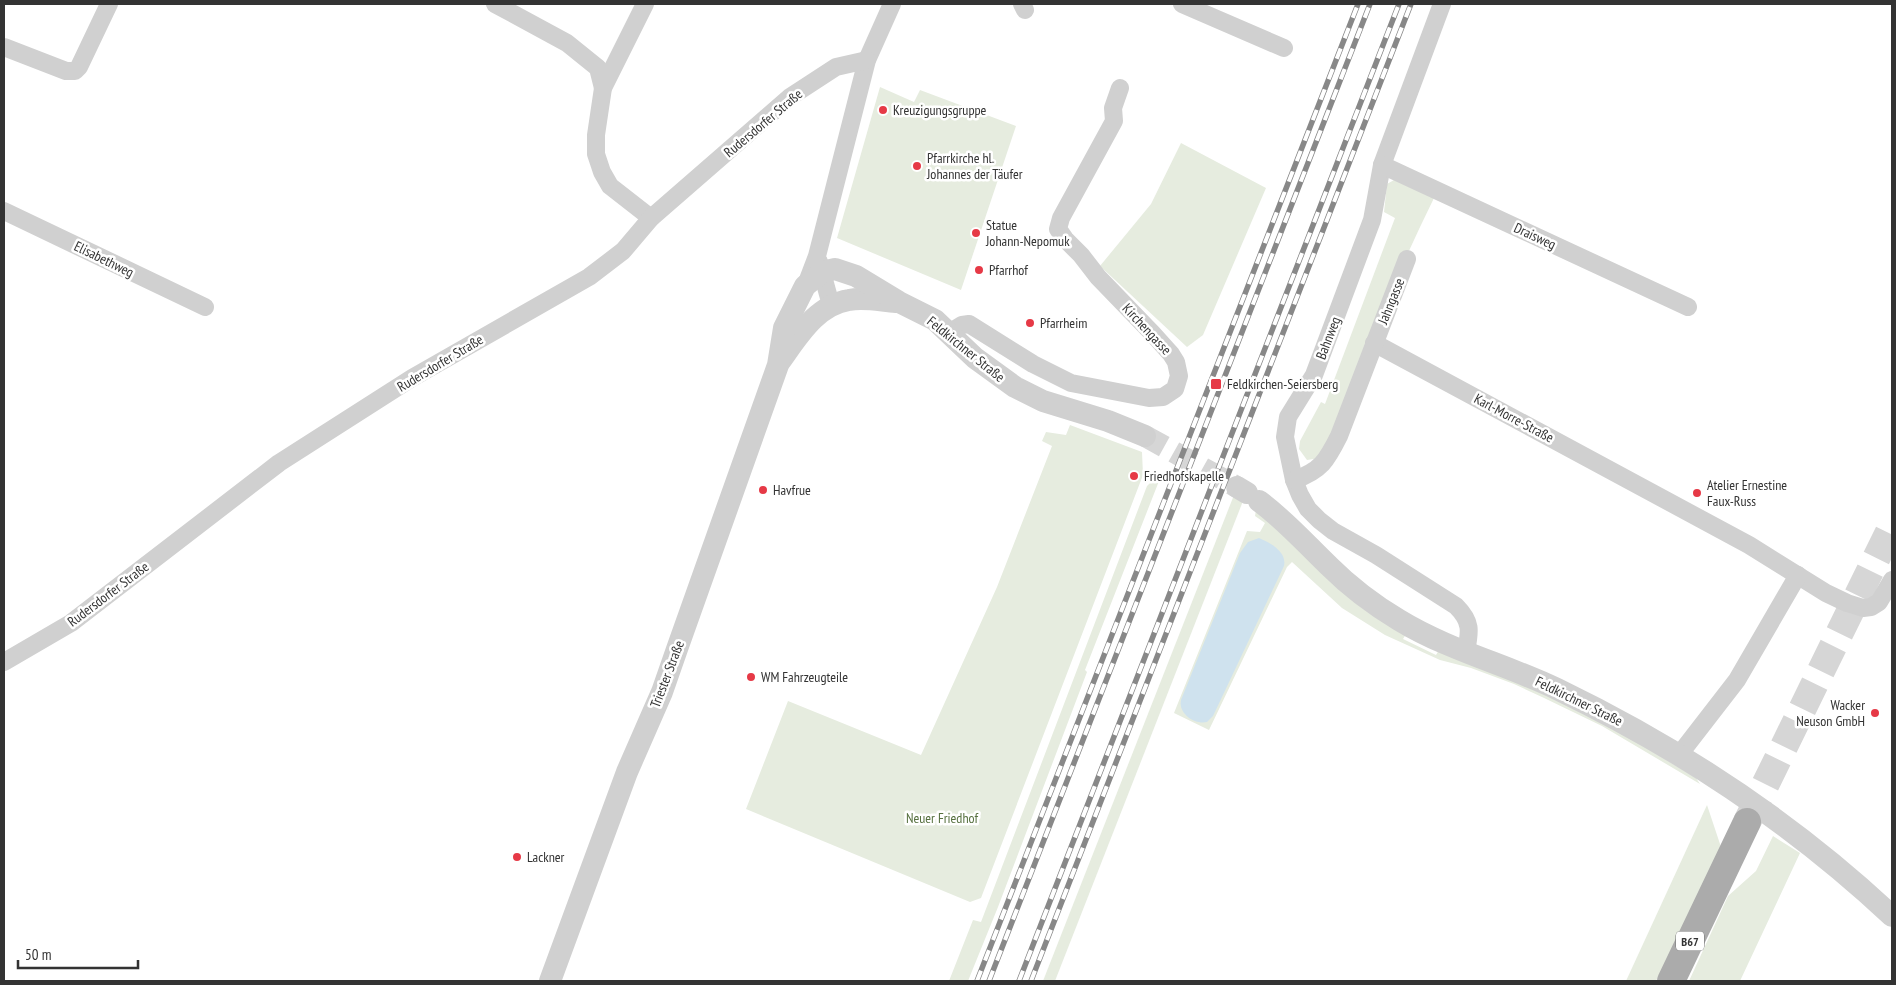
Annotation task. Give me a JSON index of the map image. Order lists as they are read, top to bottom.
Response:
{
  "streets": {
    "main road": ["B67"],
    "street": [
      "Rudersdorfer Straße",
      "Draisweg",
      "Elisabethweg",
      "Jahngasse",
      "Kirchengasse",
      "Bahnweg",
      "Feldkirchner Straße",
      "Karl-Morre-Straße",
      "Triester Straße"
    ]
  },
  "crossings": [
    ["Draisweg", "Bahnweg"],
    ["Jahngasse", "Karl-Morre-Straße"],
    ["Kirchengasse", "Feldkirchner Straße"],
    ["Bahnweg", "Feldkirchner Straße"]
  ],
  "parks": ["Neuer Friedhof"],
  "places": {
    "other": [
      "Kreuzigungsgruppe",
      "Pfarrkirche hl. Johannes der Täufer",
      "Statue Johann-Nepomuk",
      "Pfarrhof",
      "Pfarrheim",
      "Friedhofskapelle",
      "Havfrue",
      "Atelier Ernestine Faux-Russ",
      "WM Fahrzeugteile",
      "Wacker Neuson GmbH",
      "Lackner"
    ],
    "transit": ["Feldkirchen-Seiersberg"]
  },
  "scale_bar": "50 m"
}
